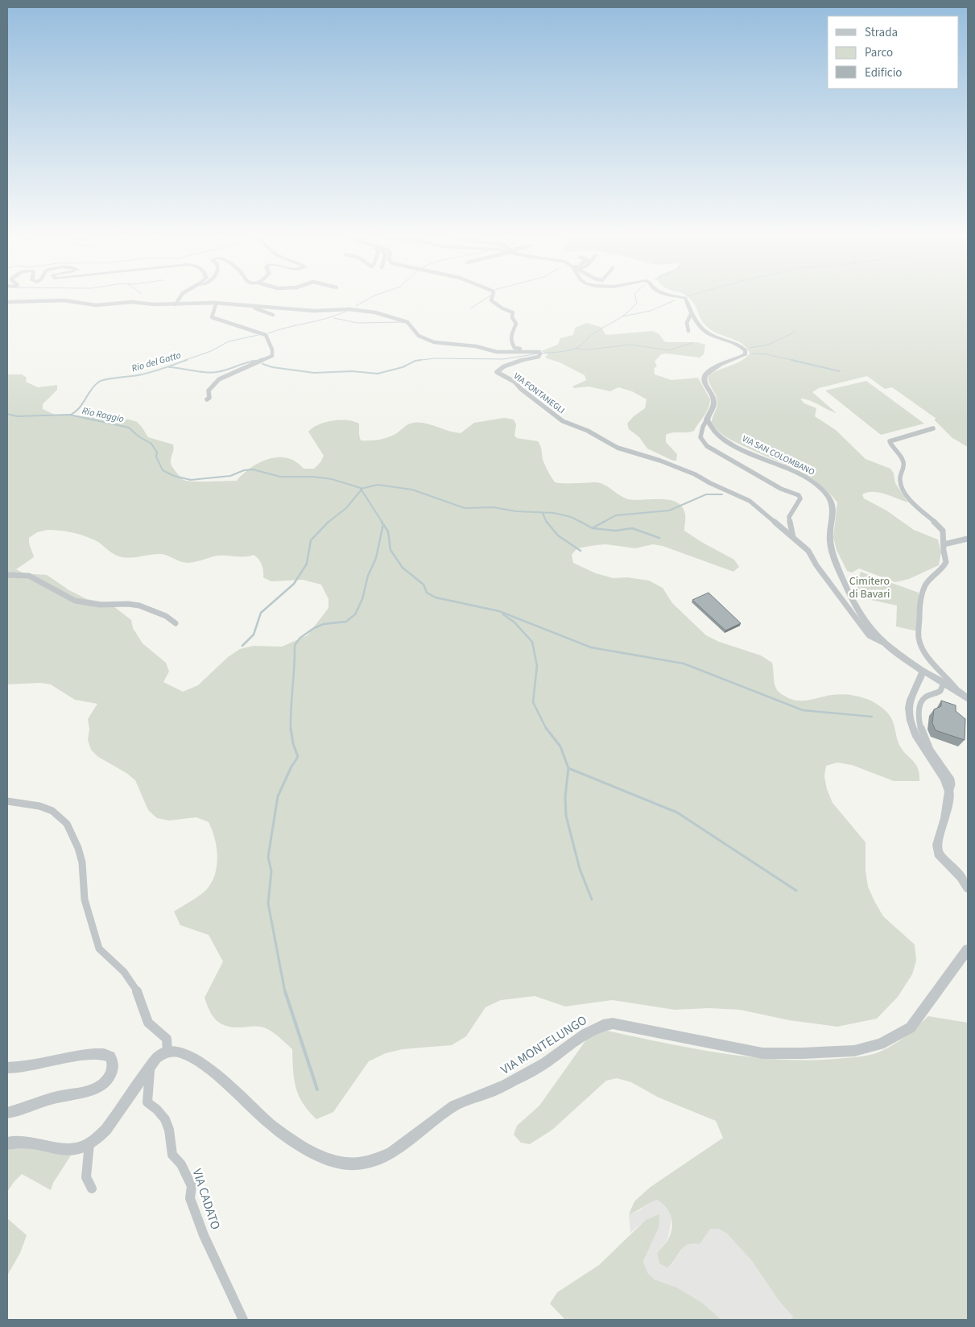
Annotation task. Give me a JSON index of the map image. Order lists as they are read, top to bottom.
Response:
{
  "streets": {
    "street": [
      "VIA FONTANEGLI",
      "VIA SAN COLOMBANO",
      "VIA MONTELUNGO",
      "VIA CADATO"
    ]
  },
  "crossings": [
    ["VIA FONTANEGLI", "VIA SAN COLOMBANO"]
  ],
  "water": ["Rio del Gatto", "Rio Raggio"],
  "parks": ["Cimitero di Bavari"],
  "legend": ["Strada", "Parco", "Edificio"]
}
